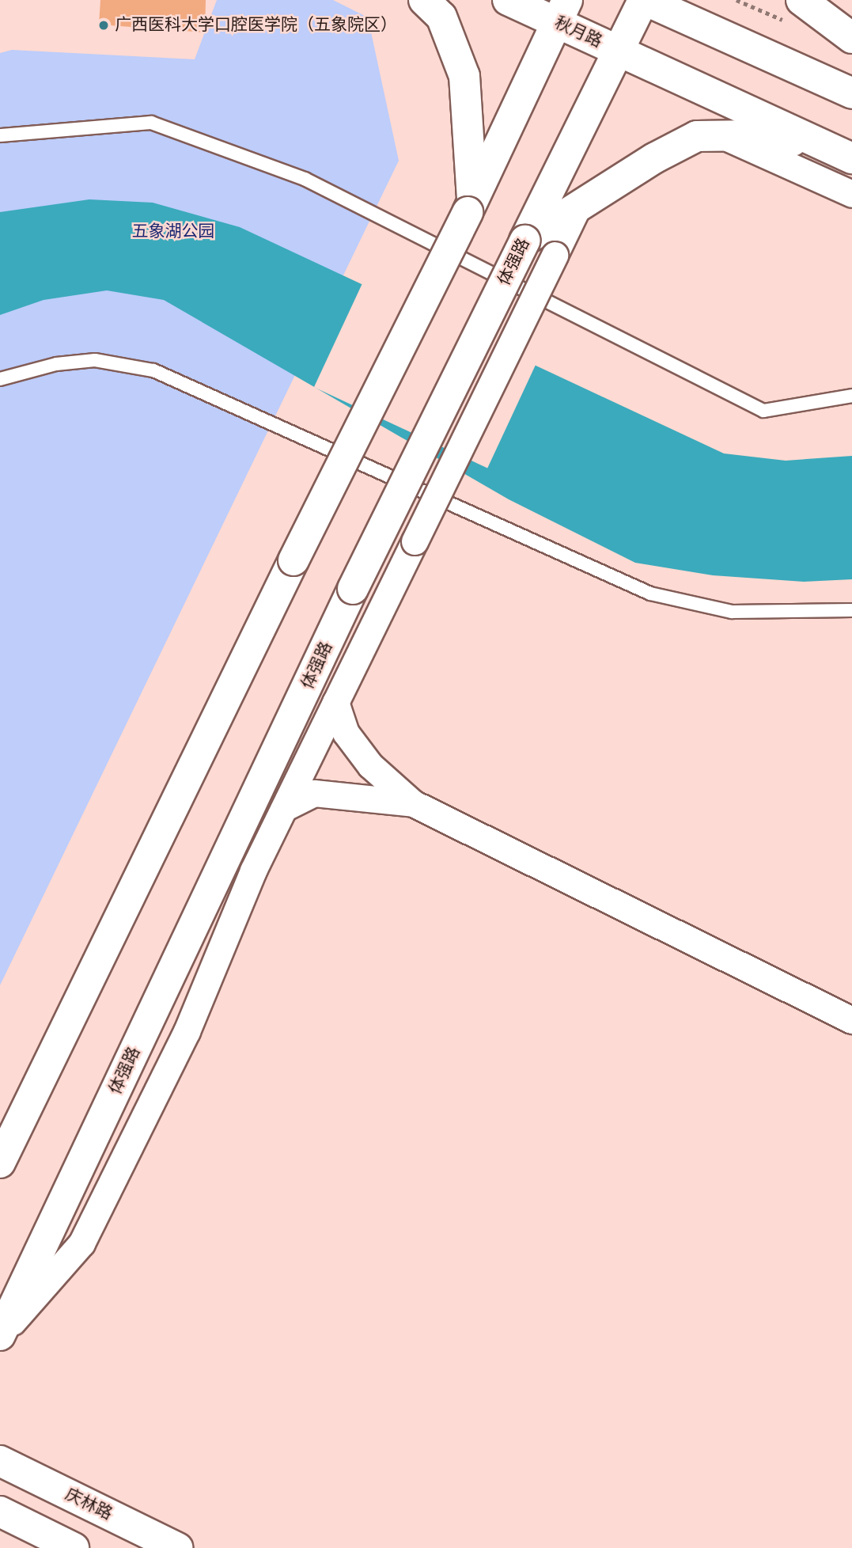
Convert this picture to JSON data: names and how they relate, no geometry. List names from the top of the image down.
{
  "streets": {
    "main road": ["秋月路", "体强路", "庆林路"]
  },
  "crossings": [
    ["秋月路", "体强路"]
  ],
  "parks": ["五象湖公园"],
  "places": ["广西医科大学口腔医学院（五象院区）"]
}
